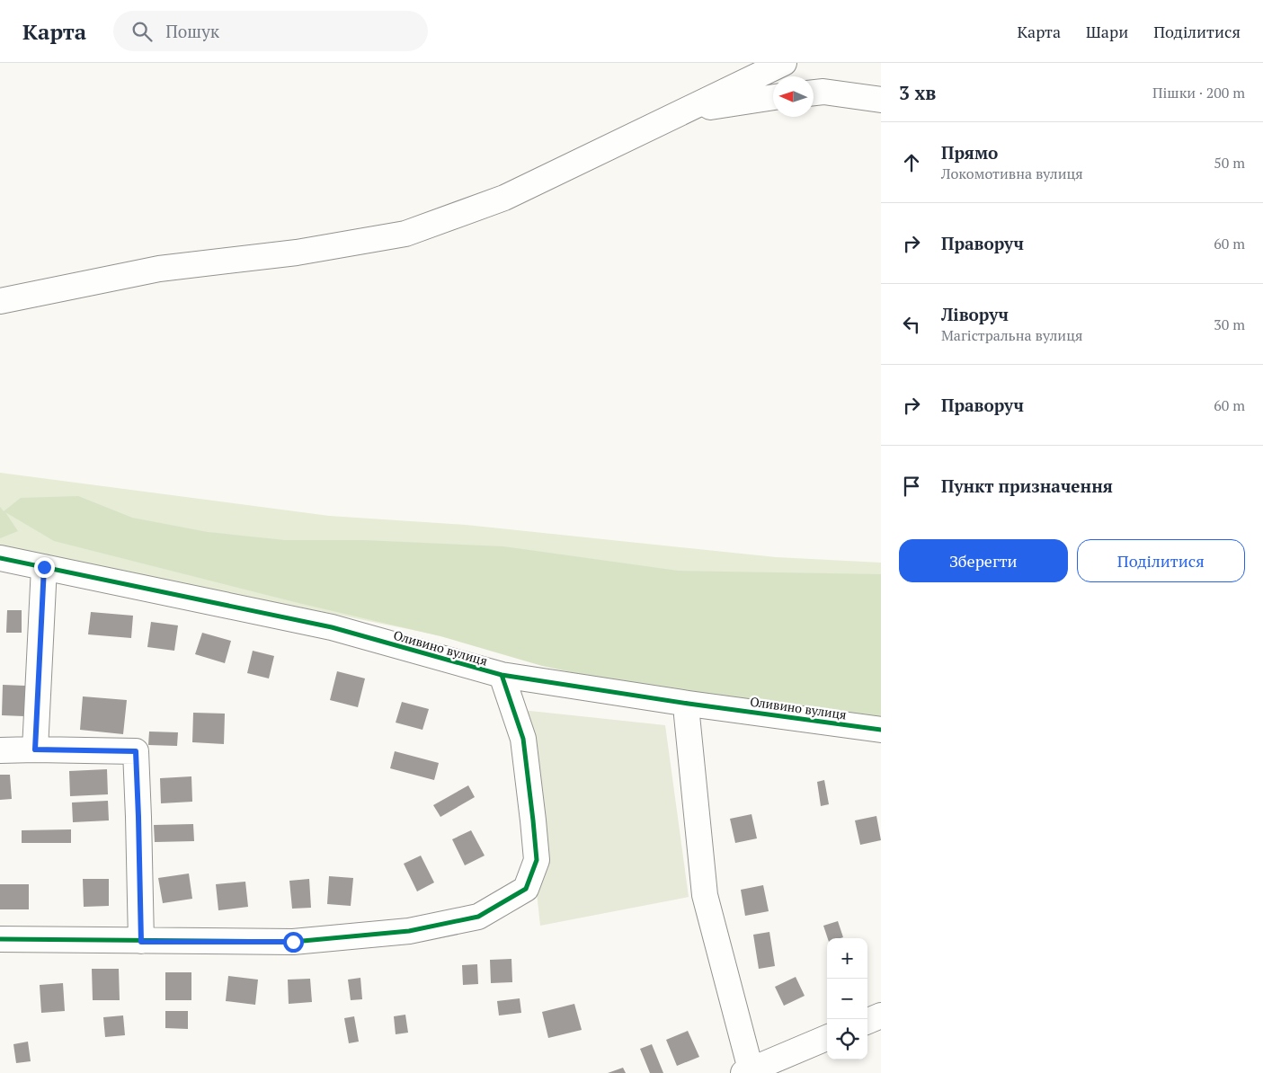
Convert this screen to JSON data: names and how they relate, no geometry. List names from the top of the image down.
{
  "streets": {
    "street": ["Оливино вулиця"]
  },
  "north": "left",
  "page": {
    "header": "Карта",
    "search": "Пошук",
    "nav": ["Карта", "Шари", "Поділитися"],
    "heading": ["3 хв", "Пішки · 200 m"],
    "list": [
      ["Прямо", "Локомотивна вулиця", "50 m"],
      ["Праворуч", "60 m"],
      ["Ліворуч", "Магістральна вулиця", "30 m"],
      ["Праворуч", "60 m"],
      "Пункт призначення"
    ],
    "buttons": ["Зберегти", "Поділитися"],
    "map_buttons": ["+", "−"]
  }
}
